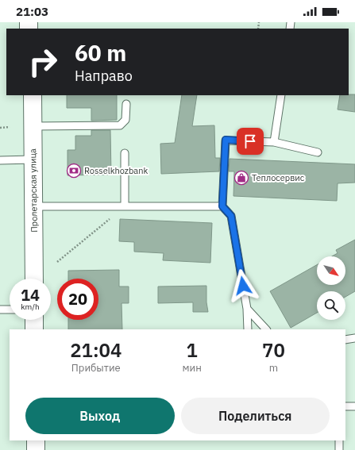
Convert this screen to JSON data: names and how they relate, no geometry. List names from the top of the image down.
{
  "streets": {
    "main road": ["Пролетарская улица"]
  },
  "places": {
    "bank": ["Rosselkhozbank"],
    "shop": ["Теплосервис"]
  },
  "north": "bottom right",
  "page": {
    "status": "21:03",
    "turn": ["60 m", "Направо"],
    "speed": "14 km/h",
    "limit": "20",
    "eta": [
      "21:04",
      "Прибытие",
      "1",
      "мин",
      "70",
      "m"
    ],
    "buttons": ["Выход", "Поделиться"]
  }
}
